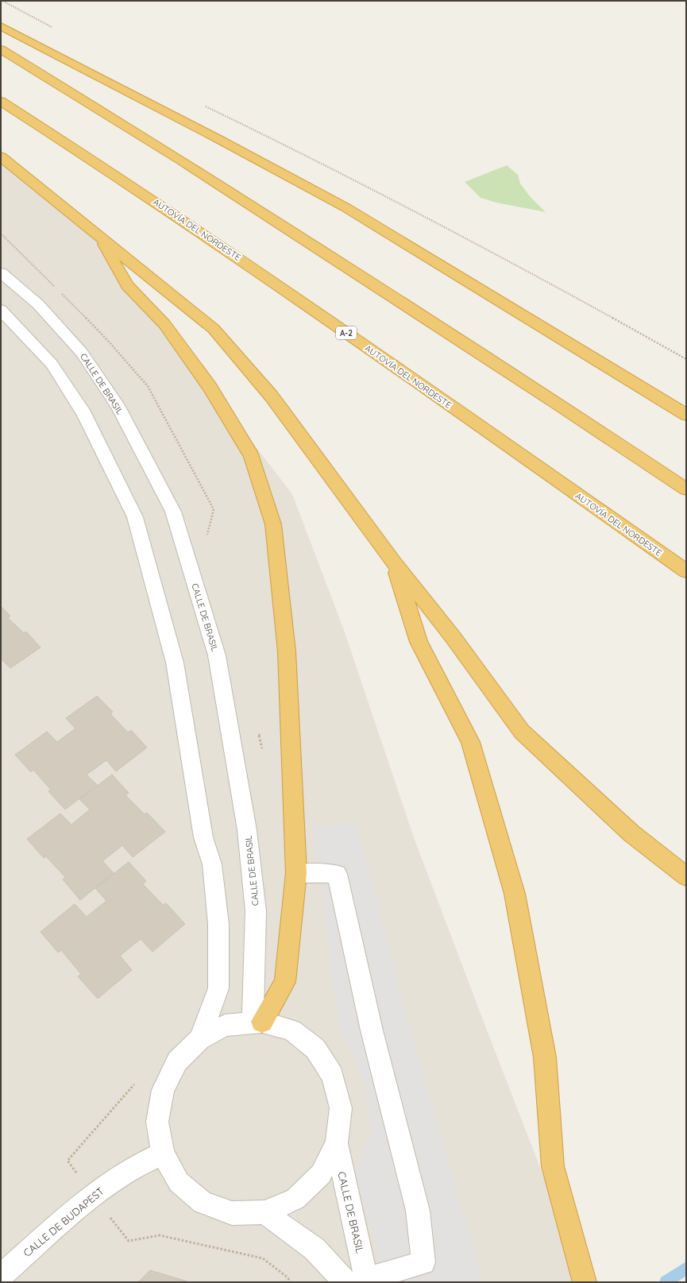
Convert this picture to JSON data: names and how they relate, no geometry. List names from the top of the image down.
{
  "streets": {
    "highway": ["AUTOVÍA DEL NORDESTE", "A-2"],
    "street": ["CALLE DE BRASIL", "CALLE DE BUDAPEST"]
  }
}
